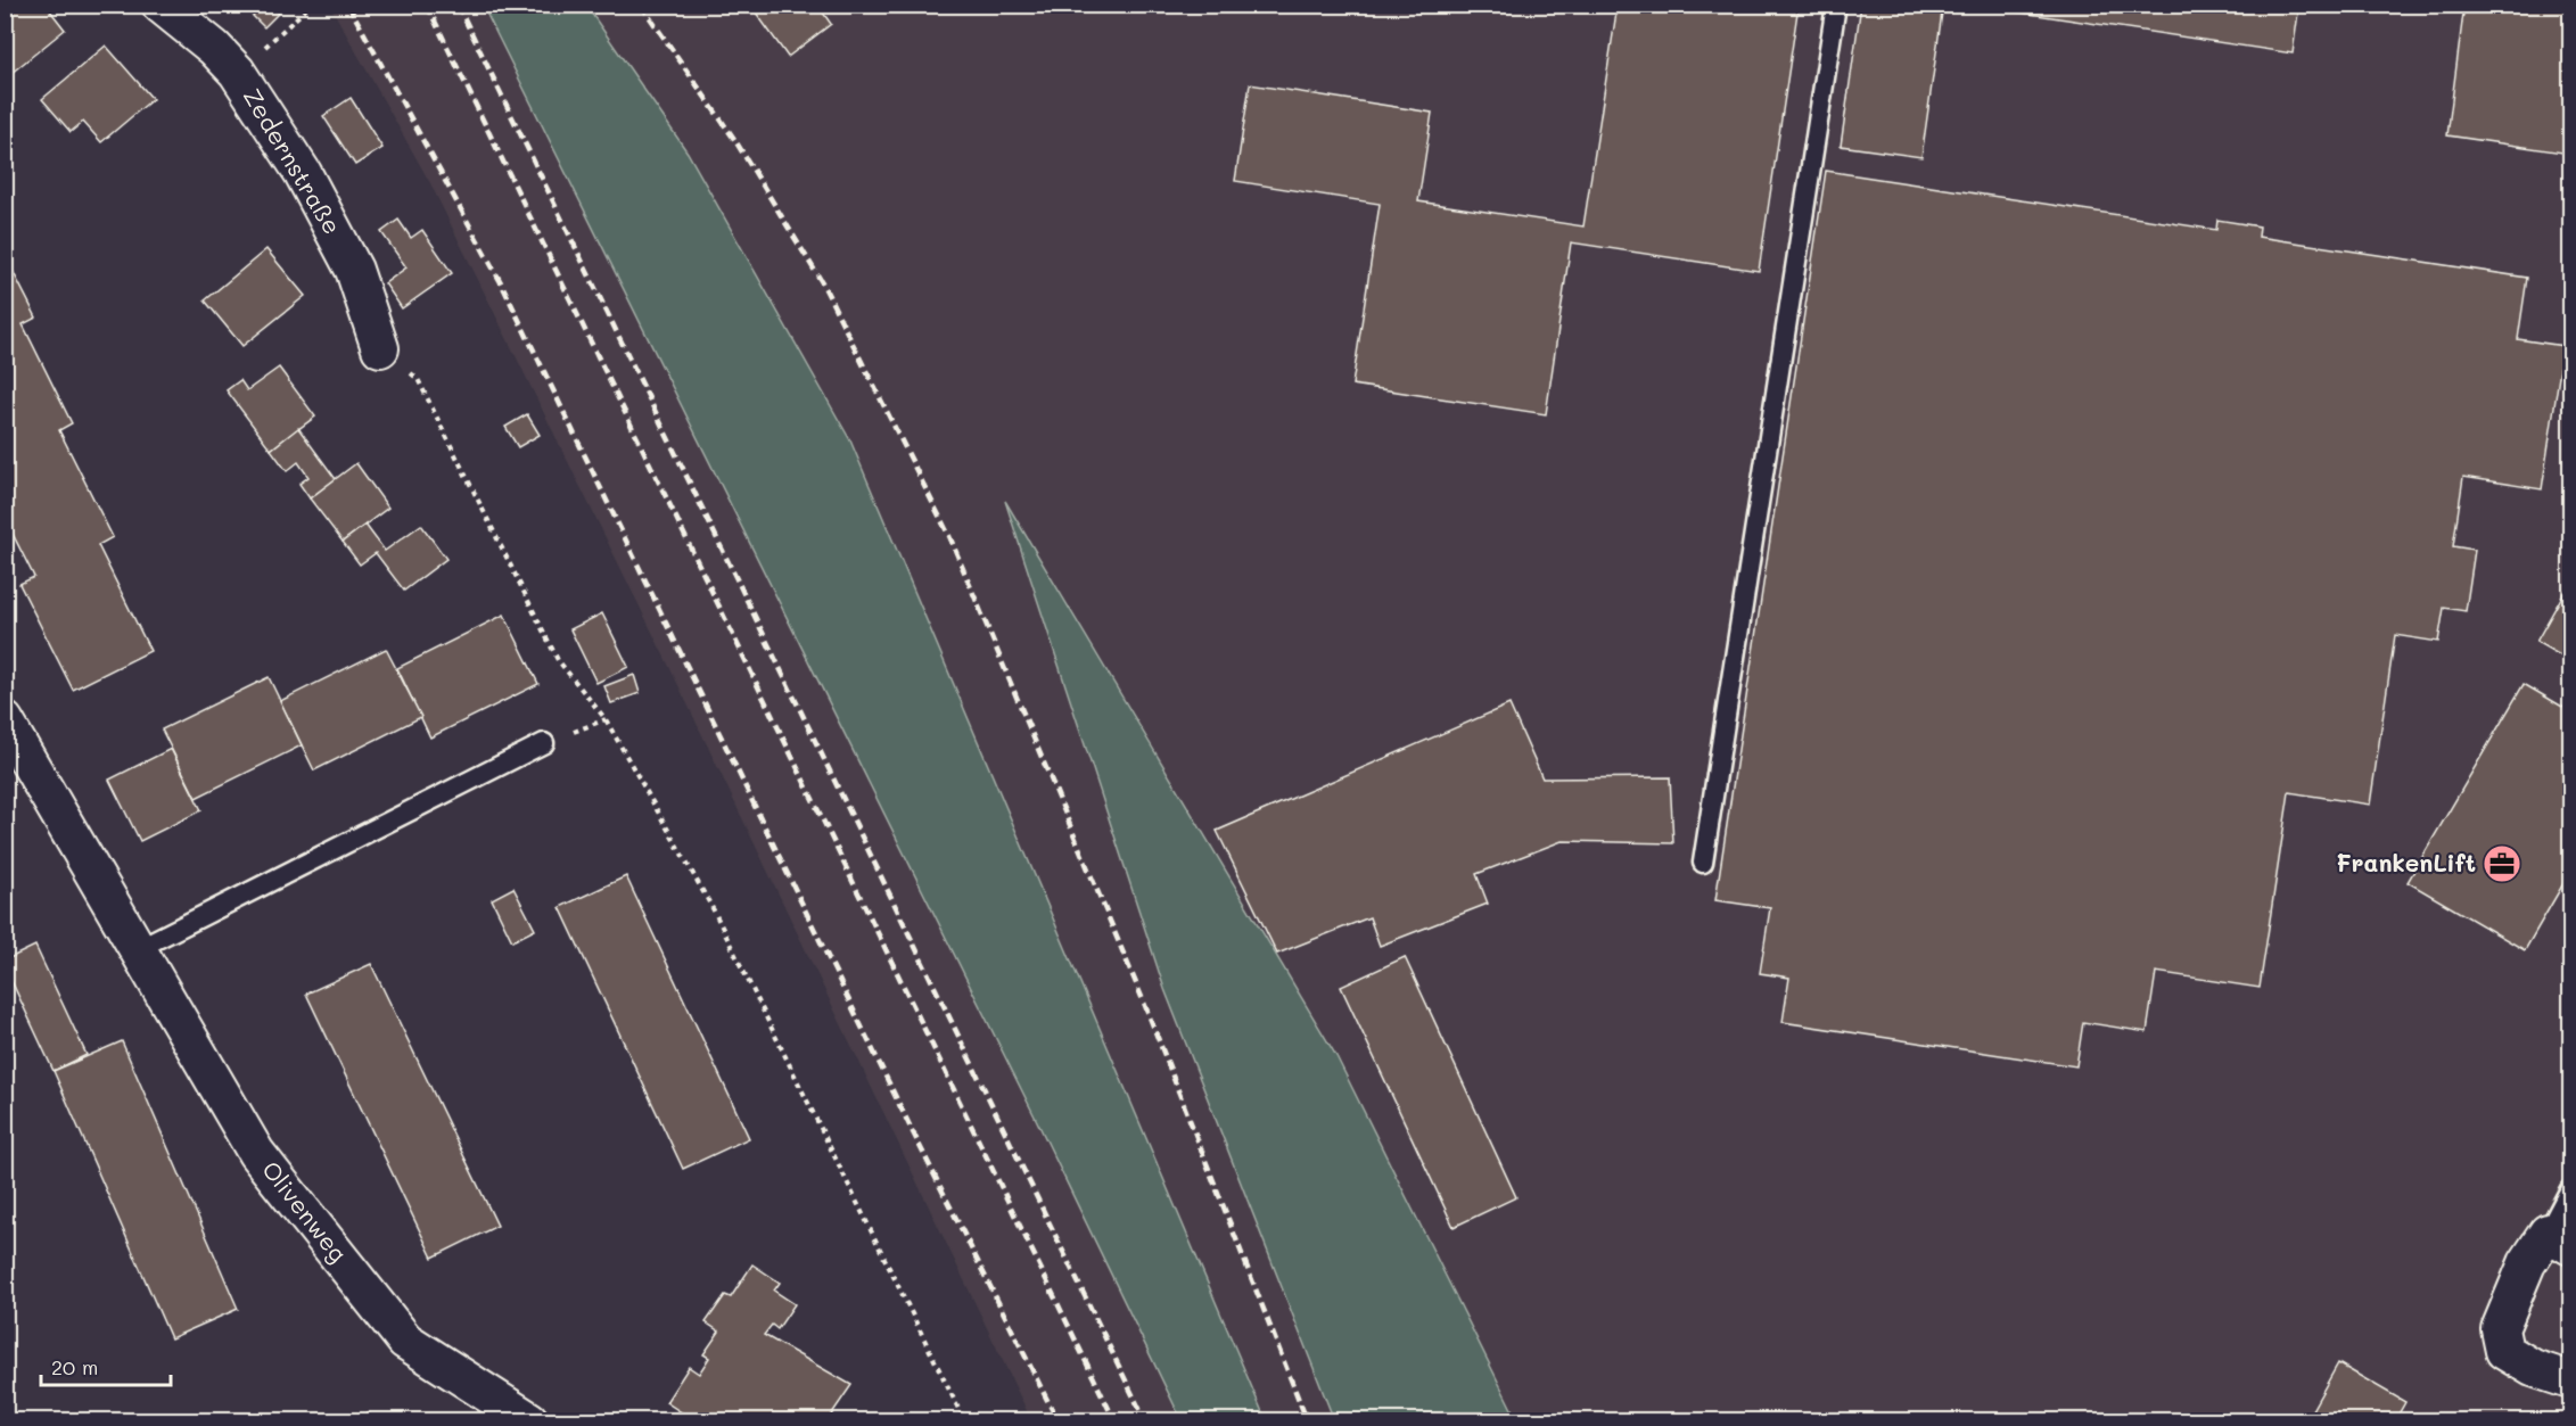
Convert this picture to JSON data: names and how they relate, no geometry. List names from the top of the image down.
{
  "streets": {
    "street": ["Zedernstraße", "Olivenweg"]
  },
  "places": {
    "office": ["FrankenLift"]
  },
  "scale_bar": "20 m"
}
